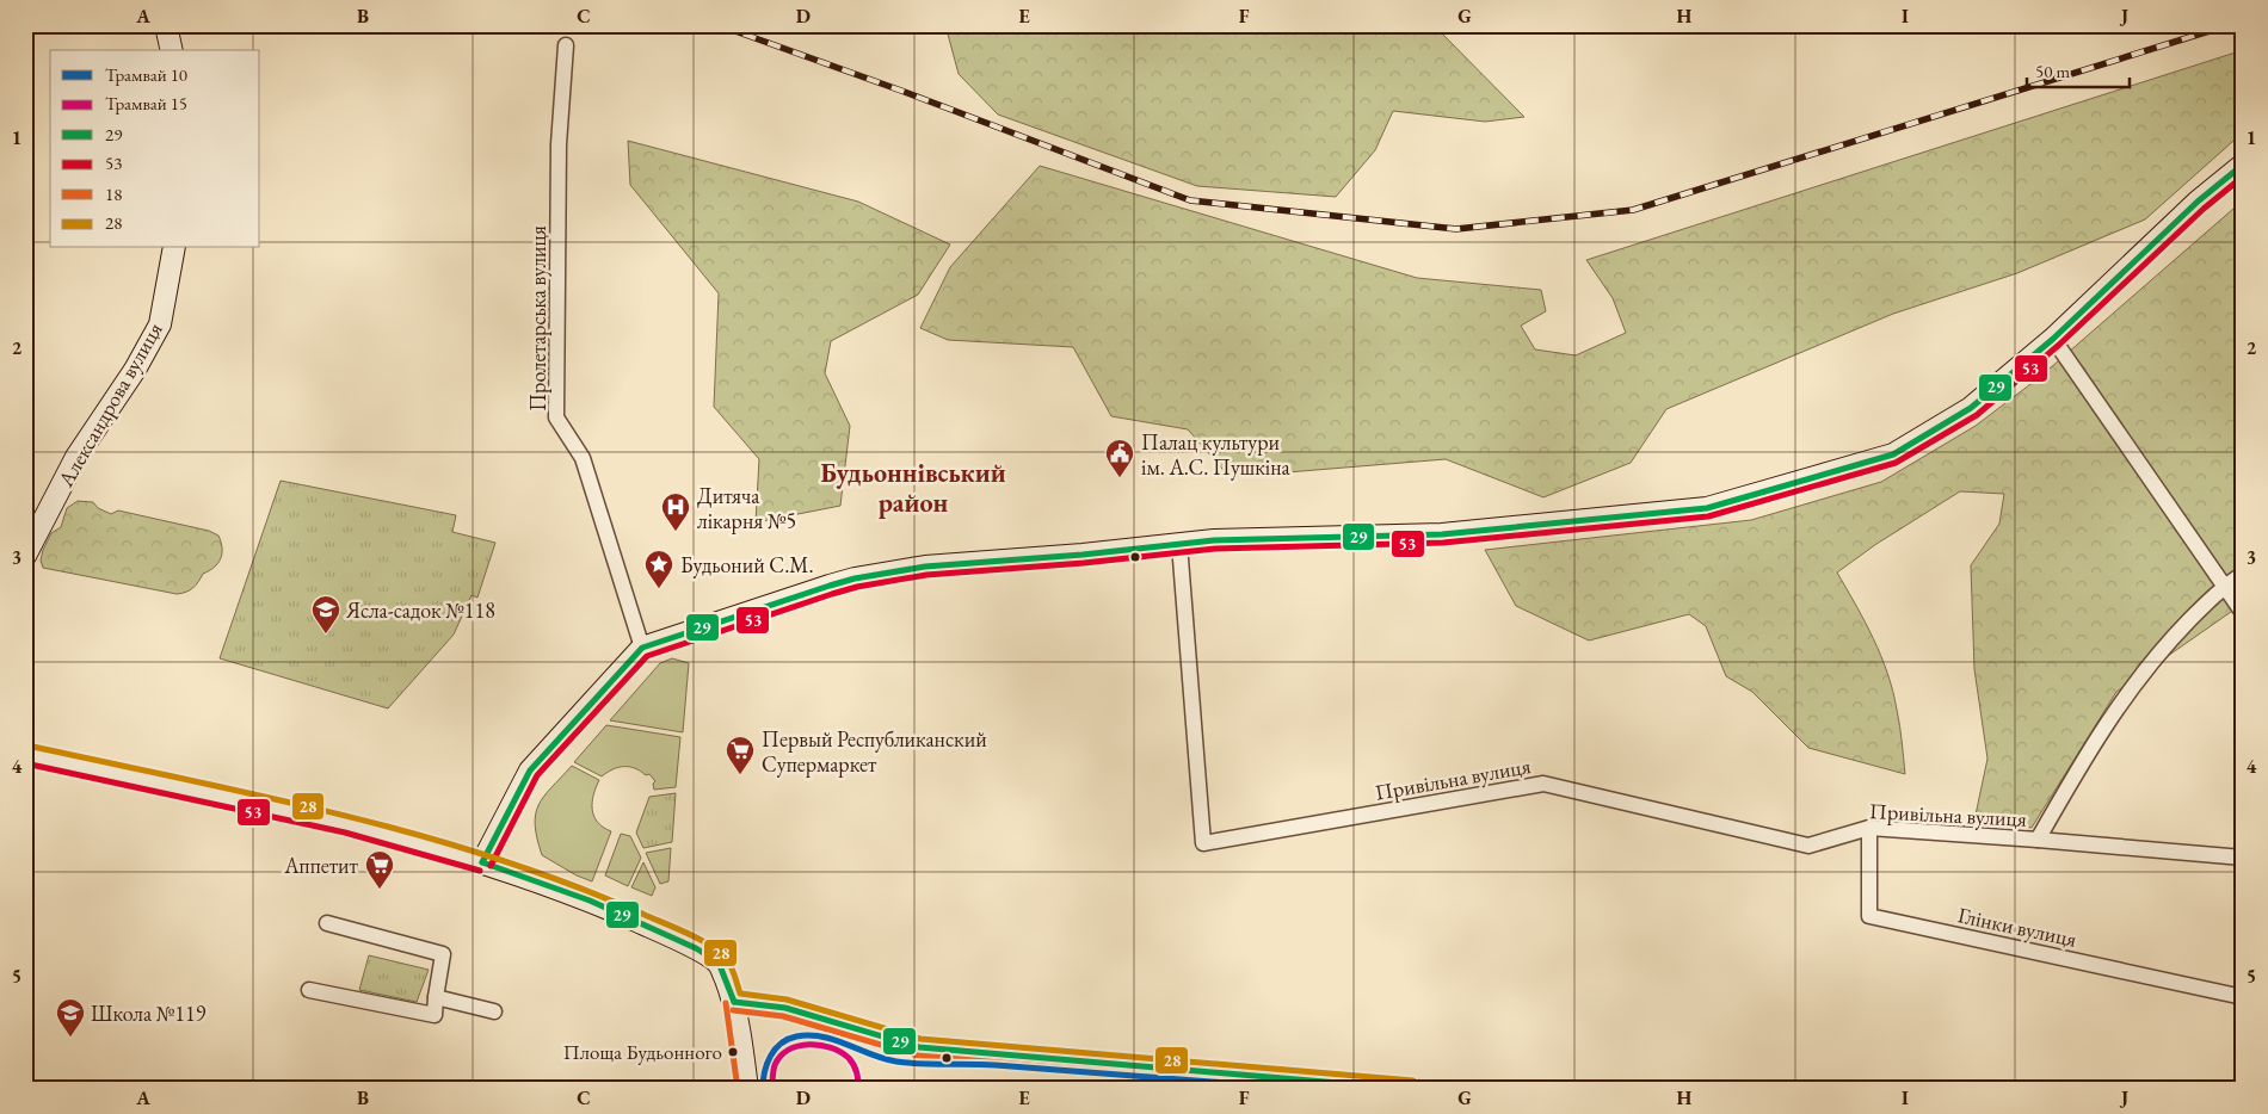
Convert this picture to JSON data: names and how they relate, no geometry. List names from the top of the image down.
{
  "streets": {
    "main road": ["Александрова вулиця"],
    "street": ["Пролетарська вулиця", "Привільна вулиця", "Глінки вулиця"]
  },
  "crossings": [
    ["Привільна вулиця", "Глінки вулиця"]
  ],
  "districts": ["Будьоннівський район"],
  "places": {
    "public building": ["Палац культури ім. А.С. Пушкіна"],
    "hospital": ["Дитяча лікарня №5"],
    "place": ["Будьоний С.М."],
    "school or university": ["Ясла-садок №118", "Школа №119"],
    "supermarket": ["Первый Республиканский Супермаркет", "Аппетит"],
    "other": ["Площа Будьонного"]
  },
  "lines": [
    "transit line 29",
    "transit line 53",
    "transit line 28",
    "transit line 18",
    "tram line 10",
    "tram line 15"
  ],
  "legend": [
    "Трамвай 10",
    "Трамвай 15",
    "29",
    "53",
    "18",
    "28"
  ],
  "scale_bar": "50 m",
  "grid": {
    "columns": [
      "A",
      "B",
      "C",
      "D",
      "E",
      "F",
      "G",
      "H",
      "I",
      "J"
    ],
    "rows": [
      "1",
      "2",
      "3",
      "4",
      "5"
    ]
  }
}
